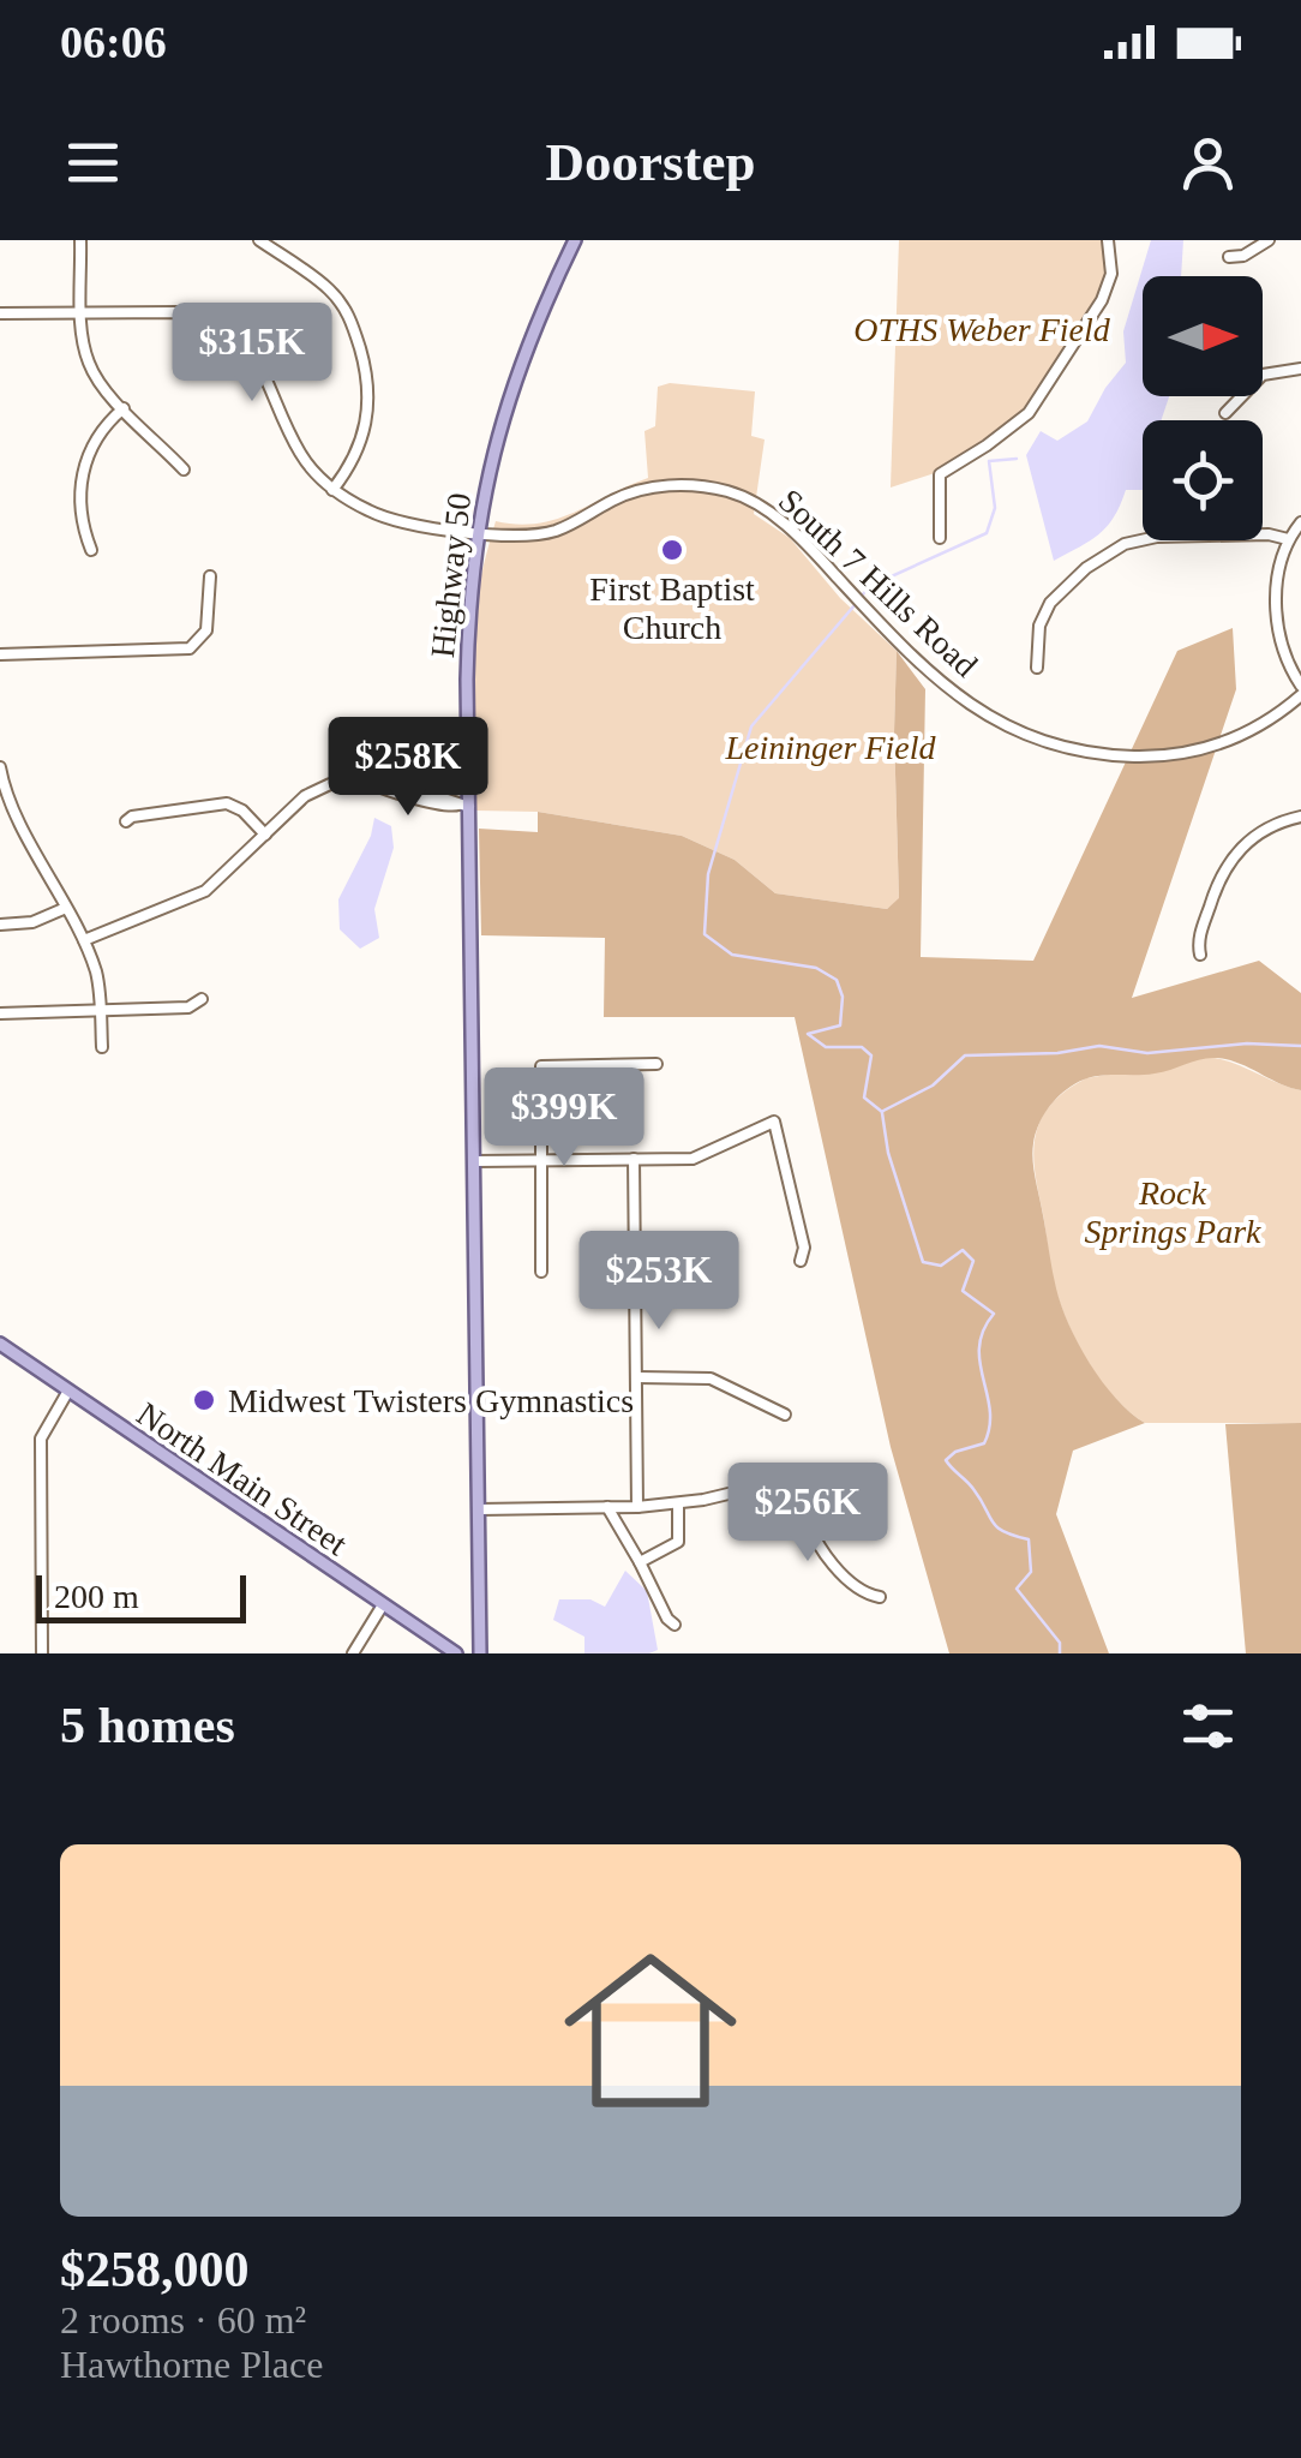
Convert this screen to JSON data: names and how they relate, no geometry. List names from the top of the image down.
{
  "streets": {
    "main road": ["Highway 50", "North Main Street"],
    "street": ["South 7 Hills Road"]
  },
  "crossings": [
    ["Highway 50", "South 7 Hills Road"]
  ],
  "parks": ["OTHS Weber Field", "Leininger Field", "Rock Springs Park"],
  "places": ["First Baptist Church", "Midwest Twisters Gymnastics"],
  "scale_bar": "200 m",
  "north": "right",
  "page": {
    "status": "06:06",
    "header": "Doorstep",
    "price": [
      "$315K",
      "$258K",
      "$399K",
      "$253K",
      "$256K"
    ],
    "scale": "200 m",
    "heading": "5 homes",
    "list": [
      {
        "name": "$258,000",
        "note": "2 rooms · 60 m² · Hawthorne Place"
      }
    ]
  }
}
